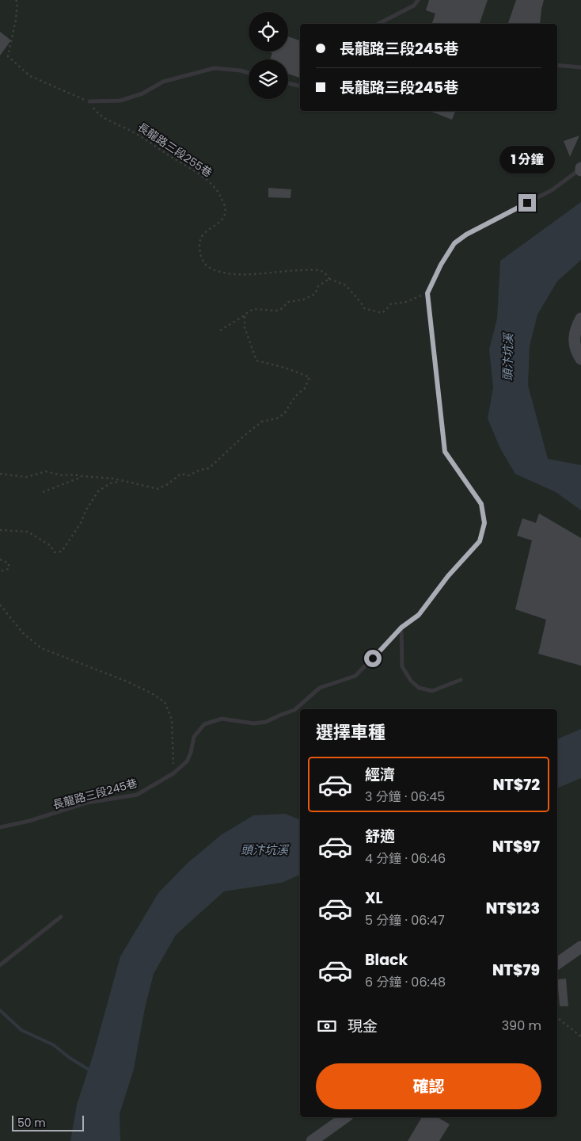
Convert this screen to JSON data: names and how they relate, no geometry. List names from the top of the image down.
{
  "streets": {
    "lane": ["長龍路三段245巷"],
    "path": ["長龍路三段255巷"]
  },
  "water": ["頭汴坑溪"],
  "scale_bar": "50 m",
  "page": {
    "banner": ["長龍路三段245巷", "長龍路三段245巷"],
    "bubble": "1 分鐘",
    "heading": "選擇車種",
    "list": [
      {
        "name": "經濟",
        "note": "3 分鐘 · 06:45",
        "value": "NT$72"
      },
      {
        "name": "舒適",
        "note": "4 分鐘 · 06:46",
        "value": "NT$97"
      },
      {
        "name": "XL",
        "note": "5 分鐘 · 06:47",
        "value": "NT$123"
      },
      {
        "name": "Black",
        "note": "6 分鐘 · 06:48",
        "value": "NT$79"
      }
    ],
    "pay": ["現金", "390 m"],
    "buttons": "確認",
    "scale": "50 m"
  }
}
